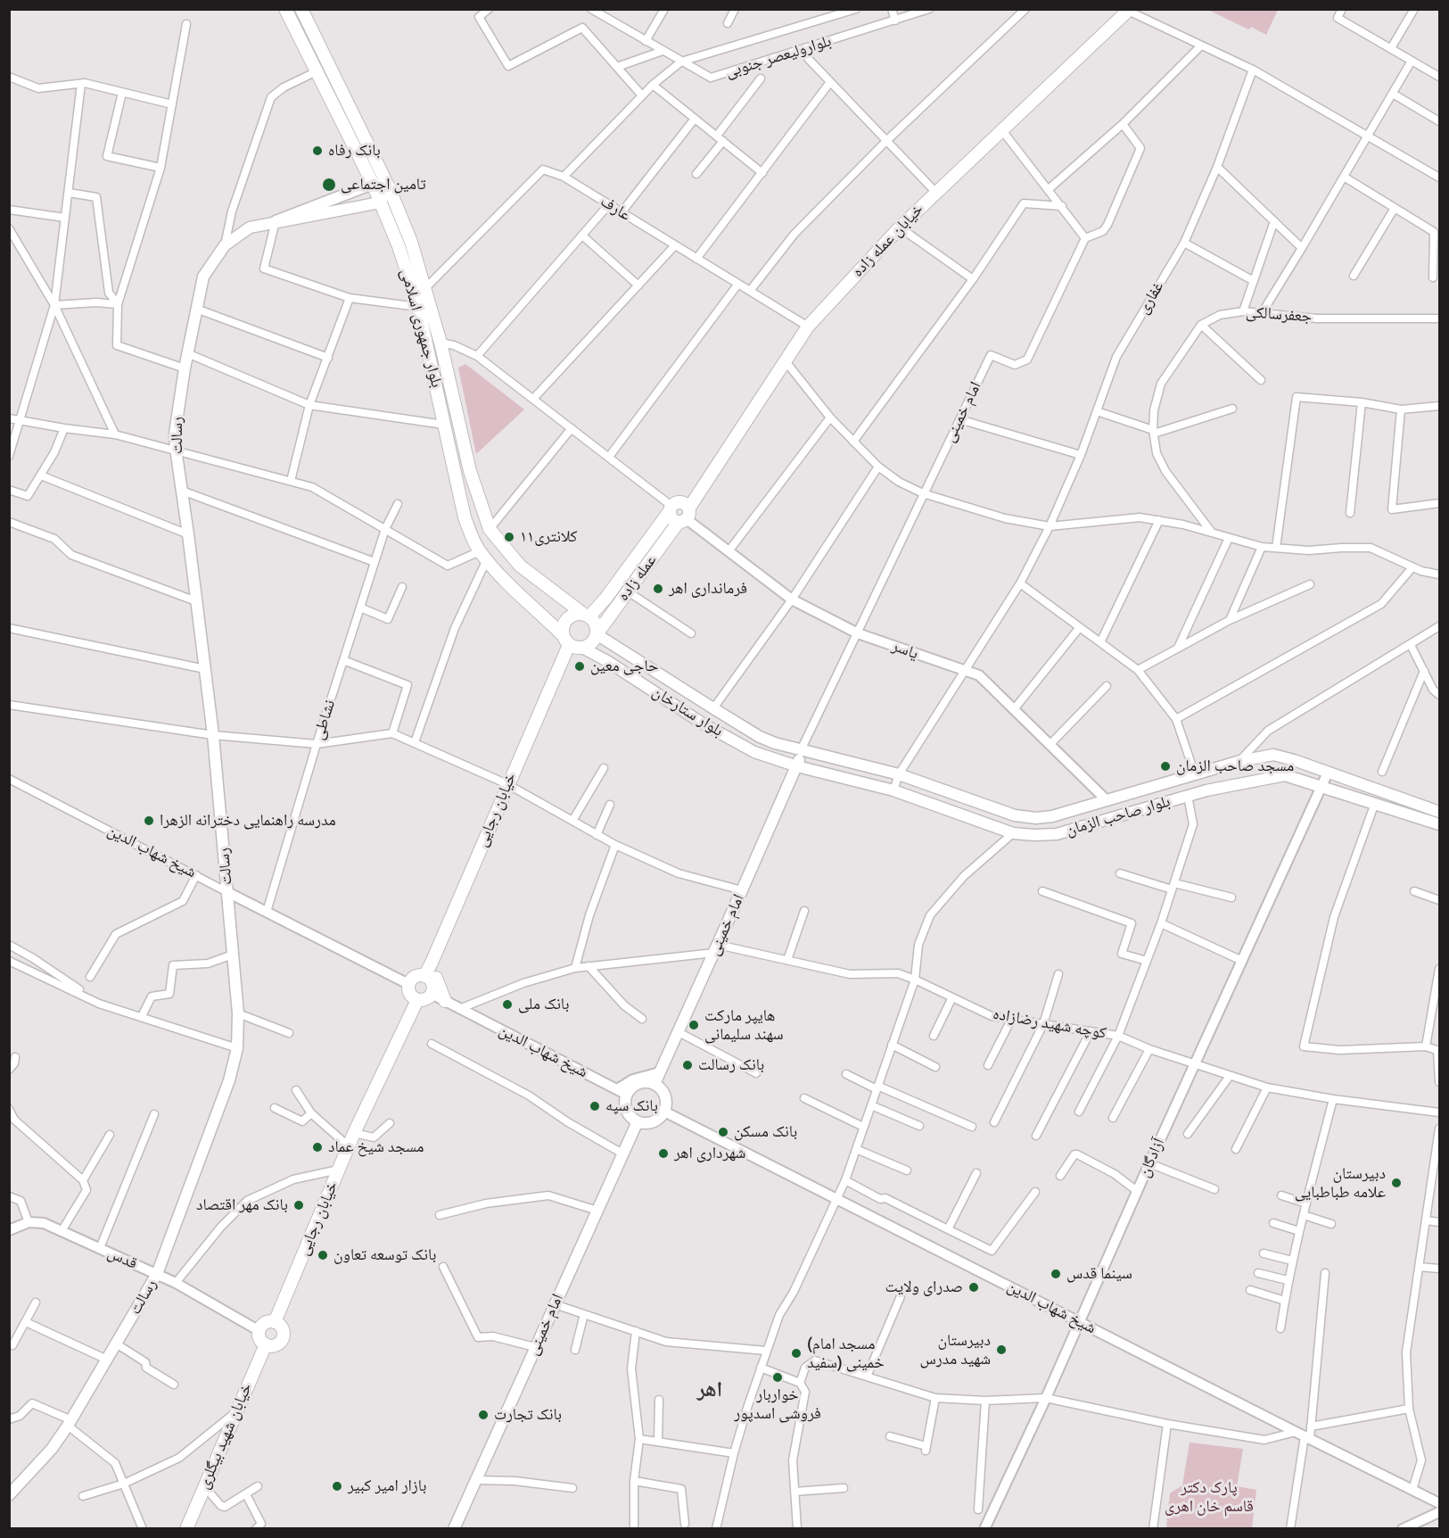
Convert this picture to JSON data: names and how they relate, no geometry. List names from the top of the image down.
{
  "streets": {
    "main road": [
      "خیابان عمله زاده",
      "بلوار جمهوری اسلامی",
      "امام خمینی",
      "رسالت",
      "عمله زاده",
      "بلوار ستارخان",
      "خیابان رجایی",
      "بلوار صاحب الزمان",
      "خیابان شهید بیگلری"
    ],
    "street": [
      "بلوارولیعصر جنوبی",
      "عارف",
      "غفاری",
      "جعفرسالکی",
      "یاسر",
      "نشاطی",
      "شیخ شهاب الدین",
      "کوچه شهید رضازاده",
      "آزادگان",
      "قدس"
    ]
  },
  "crossings": [
    ["عارف", "خیابان عمله زاده"],
    ["خیابان عمله زاده", "عمله زاده"],
    ["خیابان عمله زاده", "یاسر"],
    ["غفاری", "یاسر"],
    ["غفاری", "بلوار صاحب الزمان"],
    ["بلوار جمهوری اسلامی", "رسالت"],
    ["بلوار جمهوری اسلامی", "عمله زاده"],
    ["بلوار جمهوری اسلامی", "بلوار ستارخان"],
    ["بلوار جمهوری اسلامی", "خیابان رجایی"],
    ["امام خمینی", "یاسر"],
    ["امام خمینی", "بلوار ستارخان"],
    ["امام خمینی", "بلوار صاحب الزمان"],
    ["امام خمینی", "شیخ شهاب الدین"],
    ["امام خمینی", "کوچه شهید رضازاده"],
    ["رسالت", "شیخ شهاب الدین"],
    ["رسالت", "قدس"],
    ["عمله زاده", "یاسر"],
    ["عمله زاده", "بلوار ستارخان"],
    ["عمله زاده", "خیابان رجایی"],
    ["یاسر", "بلوار صاحب الزمان"],
    ["بلوار ستارخان", "خیابان رجایی"],
    ["بلوار ستارخان", "بلوار صاحب الزمان"],
    ["نشاطی", "شیخ شهاب الدین"],
    ["خیابان رجایی", "شیخ شهاب الدین"],
    ["خیابان رجایی", "قدس"],
    ["خیابان رجایی", "خیابان شهید بیگلری"],
    ["بلوار صاحب الزمان", "آزادگان"],
    ["شیخ شهاب الدین", "کوچه شهید رضازاده"],
    ["شیخ شهاب الدین", "آزادگان"],
    ["کوچه شهید رضازاده", "آزادگان"],
    ["قدس", "خیابان شهید بیگلری"]
  ],
  "districts": ["اهر"],
  "parks": ["پارک دکتر قاسم خان اهری"],
  "places": [
    "بانک رفاه",
    "تامین اجتماعی",
    "کلانتری۱۱",
    "فرمانداری اهر",
    "حاجی معین",
    "مسجد صاحب الزمان",
    "مدرسه راهنمایی دخترانه الزهرا",
    "بانک ملی",
    "هایپر مارکت سهند سلیمانی",
    "بانک رسالت",
    "بانک سپه",
    "بانک مسکن",
    "مسجد شیخ عماد",
    "شهرداری اهر",
    "دبیرستان علامه طباطبایی",
    "بانک مهر اقتصاد",
    "بانک توسعه تعاون",
    "سینما قدس",
    "صدرای ولایت",
    "دبیرستان شهید مدرس",
    "(مسجد امام خمینی (سفید",
    "خواربار فروشی اسدپور",
    "بانک تجارت",
    "بازار امیر کبیر"
  ]
}
